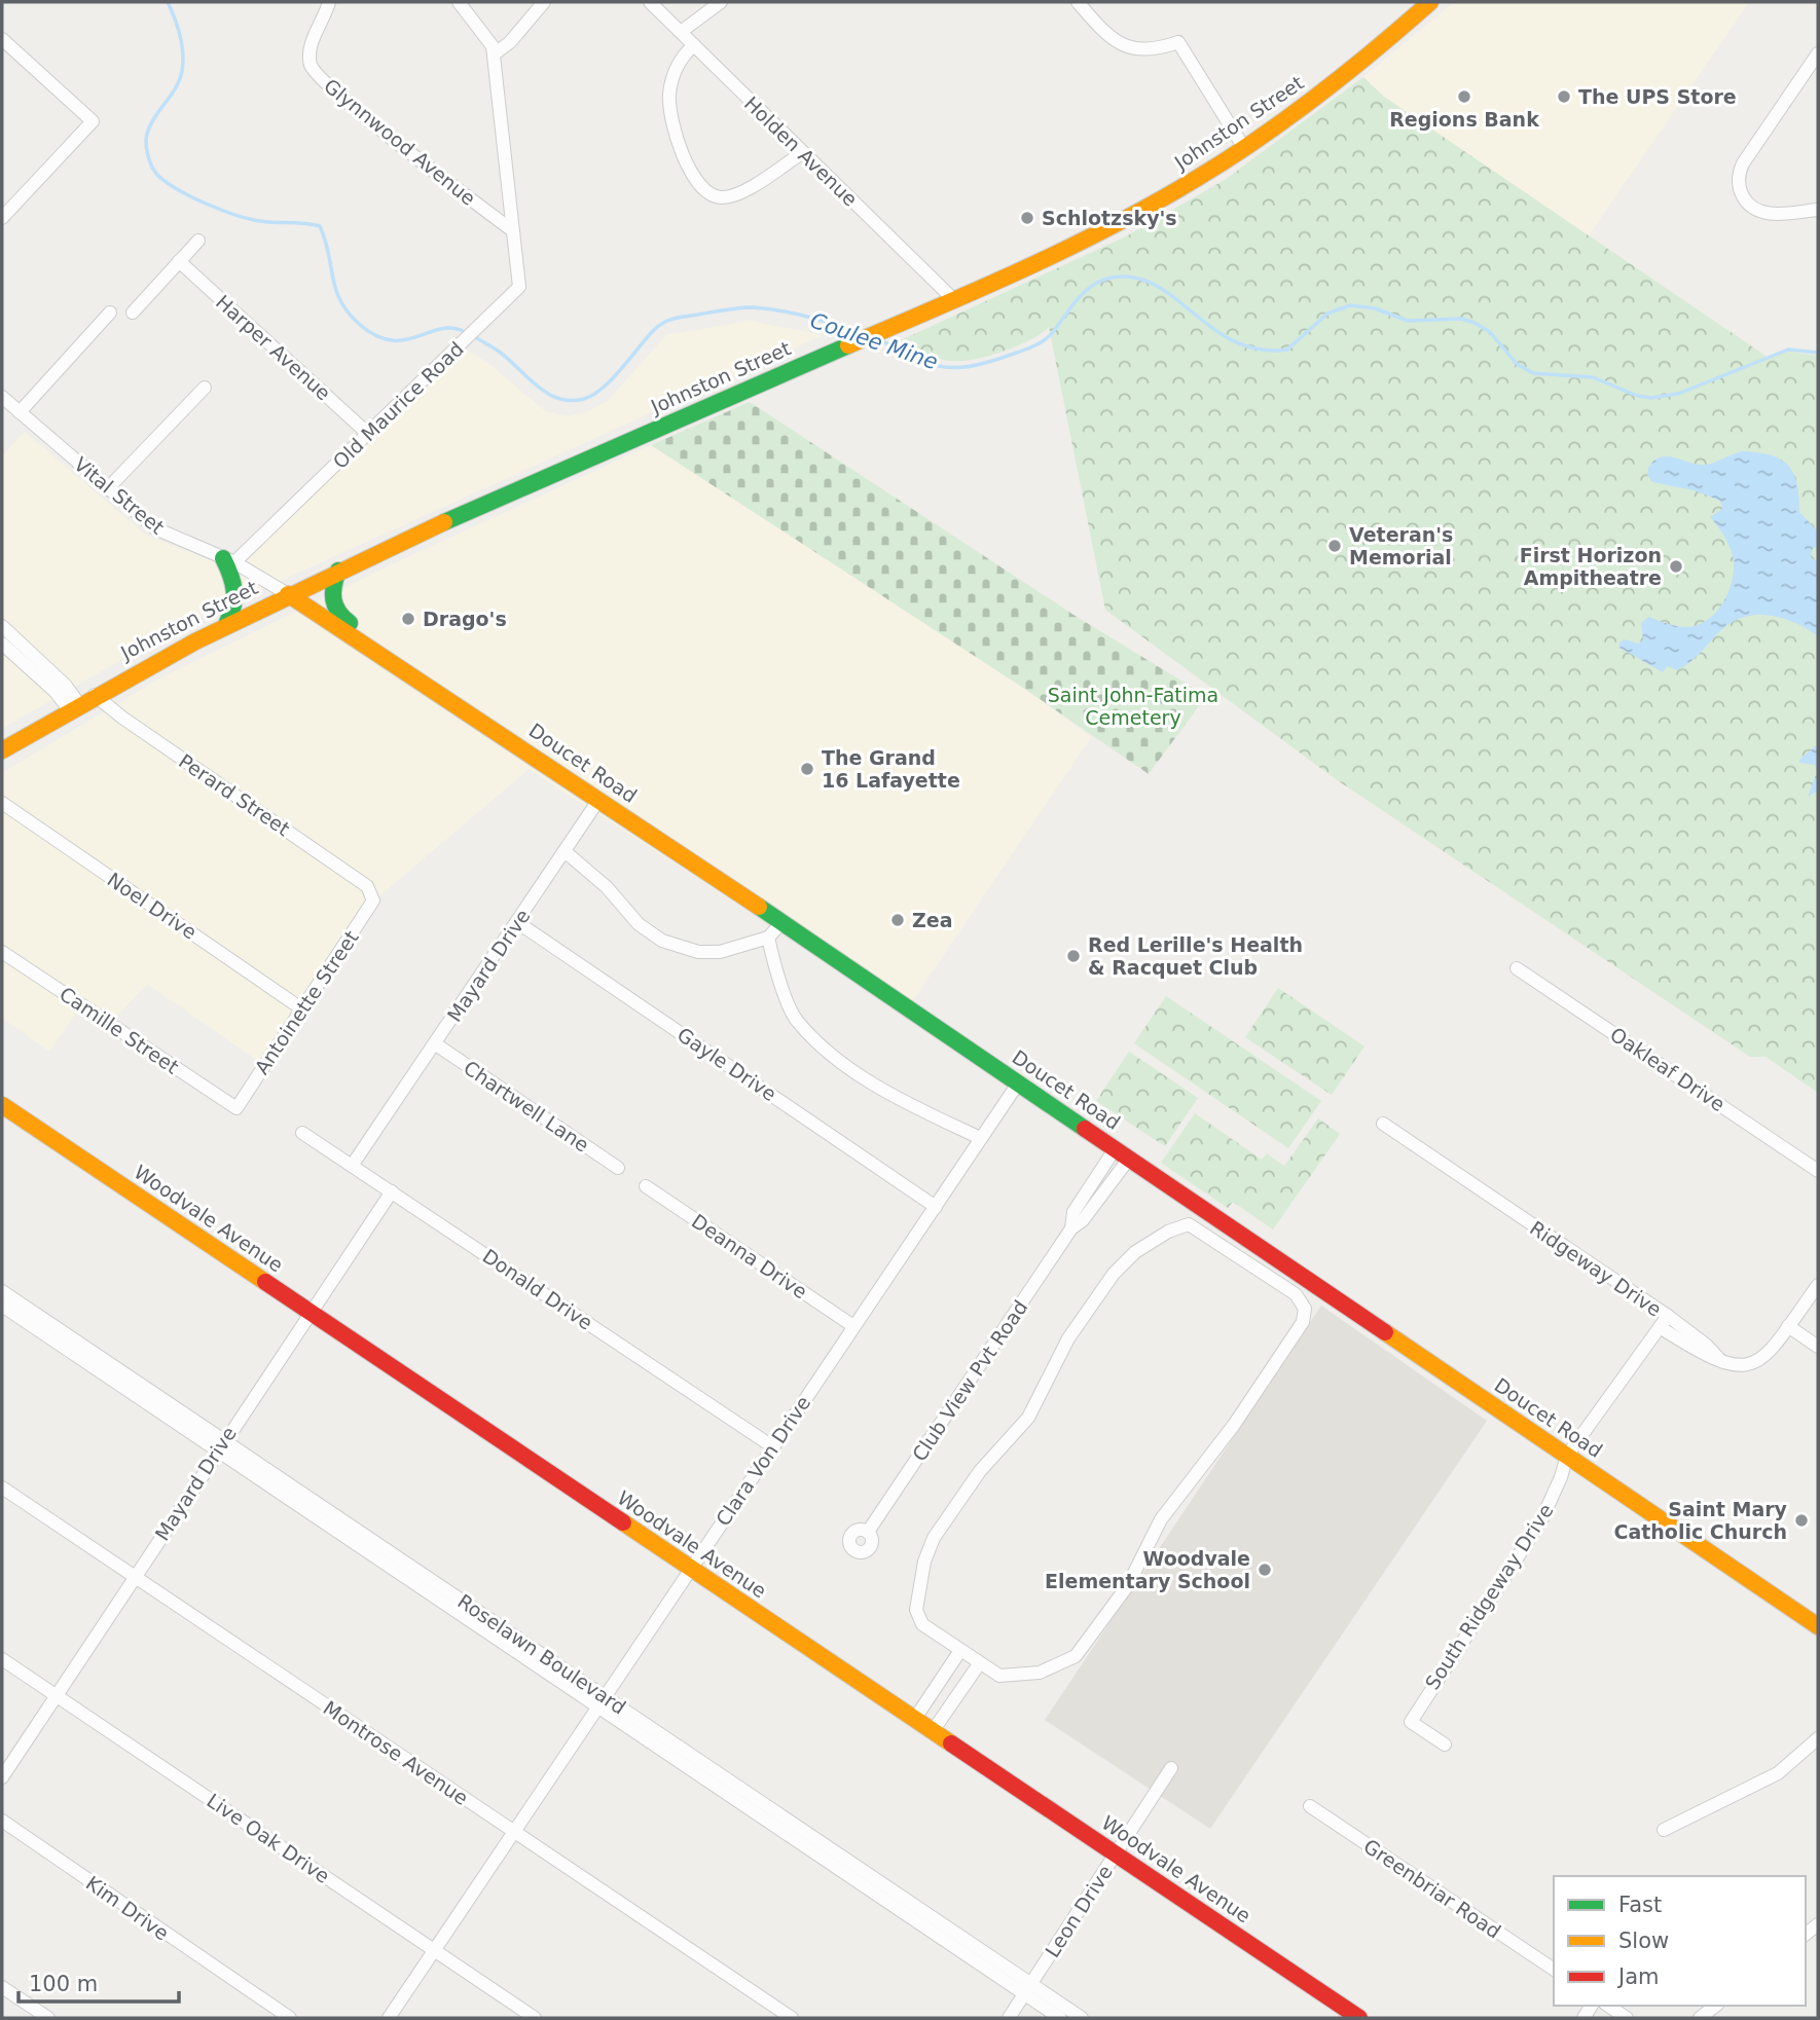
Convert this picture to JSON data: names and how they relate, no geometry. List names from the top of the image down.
{
  "streets": {
    "street": [
      "Johnston Street",
      "Glynnwood Avenue",
      "Holden Avenue",
      "Harper Avenue",
      "Old Maurice Road",
      "Vital Street",
      "Doucet Road",
      "Perard Street",
      "Noel Drive",
      "Mayard Drive",
      "Antoinette Street",
      "Camille Street",
      "Gayle Drive",
      "Oakleaf Drive",
      "Chartwell Lane",
      "Woodvale Avenue",
      "Deanna Drive",
      "Ridgeway Drive",
      "Donald Drive",
      "Club View Pvt Road",
      "Clara Von Drive",
      "South Ridgeway Drive",
      "Roselawn Boulevard",
      "Montrose Avenue",
      "Live Oak Drive",
      "Greenbriar Road",
      "Kim Drive",
      "Leon Drive"
    ]
  },
  "crossings": [
    ["Johnston Street", "Holden Avenue"],
    ["Johnston Street", "Vital Street"],
    ["Johnston Street", "Doucet Road"],
    ["Johnston Street", "Perard Street"],
    ["Glynnwood Avenue", "Old Maurice Road"],
    ["Harper Avenue", "Old Maurice Road"],
    ["Old Maurice Road", "Vital Street"],
    ["Vital Street", "Doucet Road"],
    ["Doucet Road", "Mayard Drive"],
    ["Doucet Road", "Ridgeway Drive"],
    ["Doucet Road", "Club View Pvt Road"],
    ["Doucet Road", "Clara Von Drive"],
    ["Doucet Road", "South Ridgeway Drive"],
    ["Perard Street", "Antoinette Street"],
    ["Noel Drive", "Antoinette Street"],
    ["Mayard Drive", "Gayle Drive"],
    ["Mayard Drive", "Chartwell Lane"],
    ["Mayard Drive", "Woodvale Avenue"],
    ["Mayard Drive", "Donald Drive"],
    ["Mayard Drive", "Roselawn Boulevard"],
    ["Mayard Drive", "Montrose Avenue"],
    ["Mayard Drive", "Live Oak Drive"],
    ["Antoinette Street", "Camille Street"],
    ["Gayle Drive", "Clara Von Drive"],
    ["Woodvale Avenue", "Clara Von Drive"],
    ["Woodvale Avenue", "Leon Drive"],
    ["Deanna Drive", "Clara Von Drive"],
    ["Ridgeway Drive", "South Ridgeway Drive"],
    ["Donald Drive", "Clara Von Drive"],
    ["Clara Von Drive", "Roselawn Boulevard"],
    ["Clara Von Drive", "Montrose Avenue"],
    ["Clara Von Drive", "Live Oak Drive"],
    ["Roselawn Boulevard", "Leon Drive"]
  ],
  "water": ["Coulee Mine"],
  "parks": ["Saint John-Fatima Cemetery"],
  "places": [
    "Regions Bank",
    "The UPS Store",
    "Schlotzsky's",
    "Veteran's Memorial",
    "First Horizon Ampitheatre",
    "Drago's",
    "The Grand 16 Lafayette",
    "Zea",
    "Red Lerille's Health & Racquet Club",
    "Saint Mary Catholic Church",
    "Woodvale Elementary School"
  ],
  "legend": ["Fast", "Slow", "Jam"],
  "scale_bar": "100 m"
}
